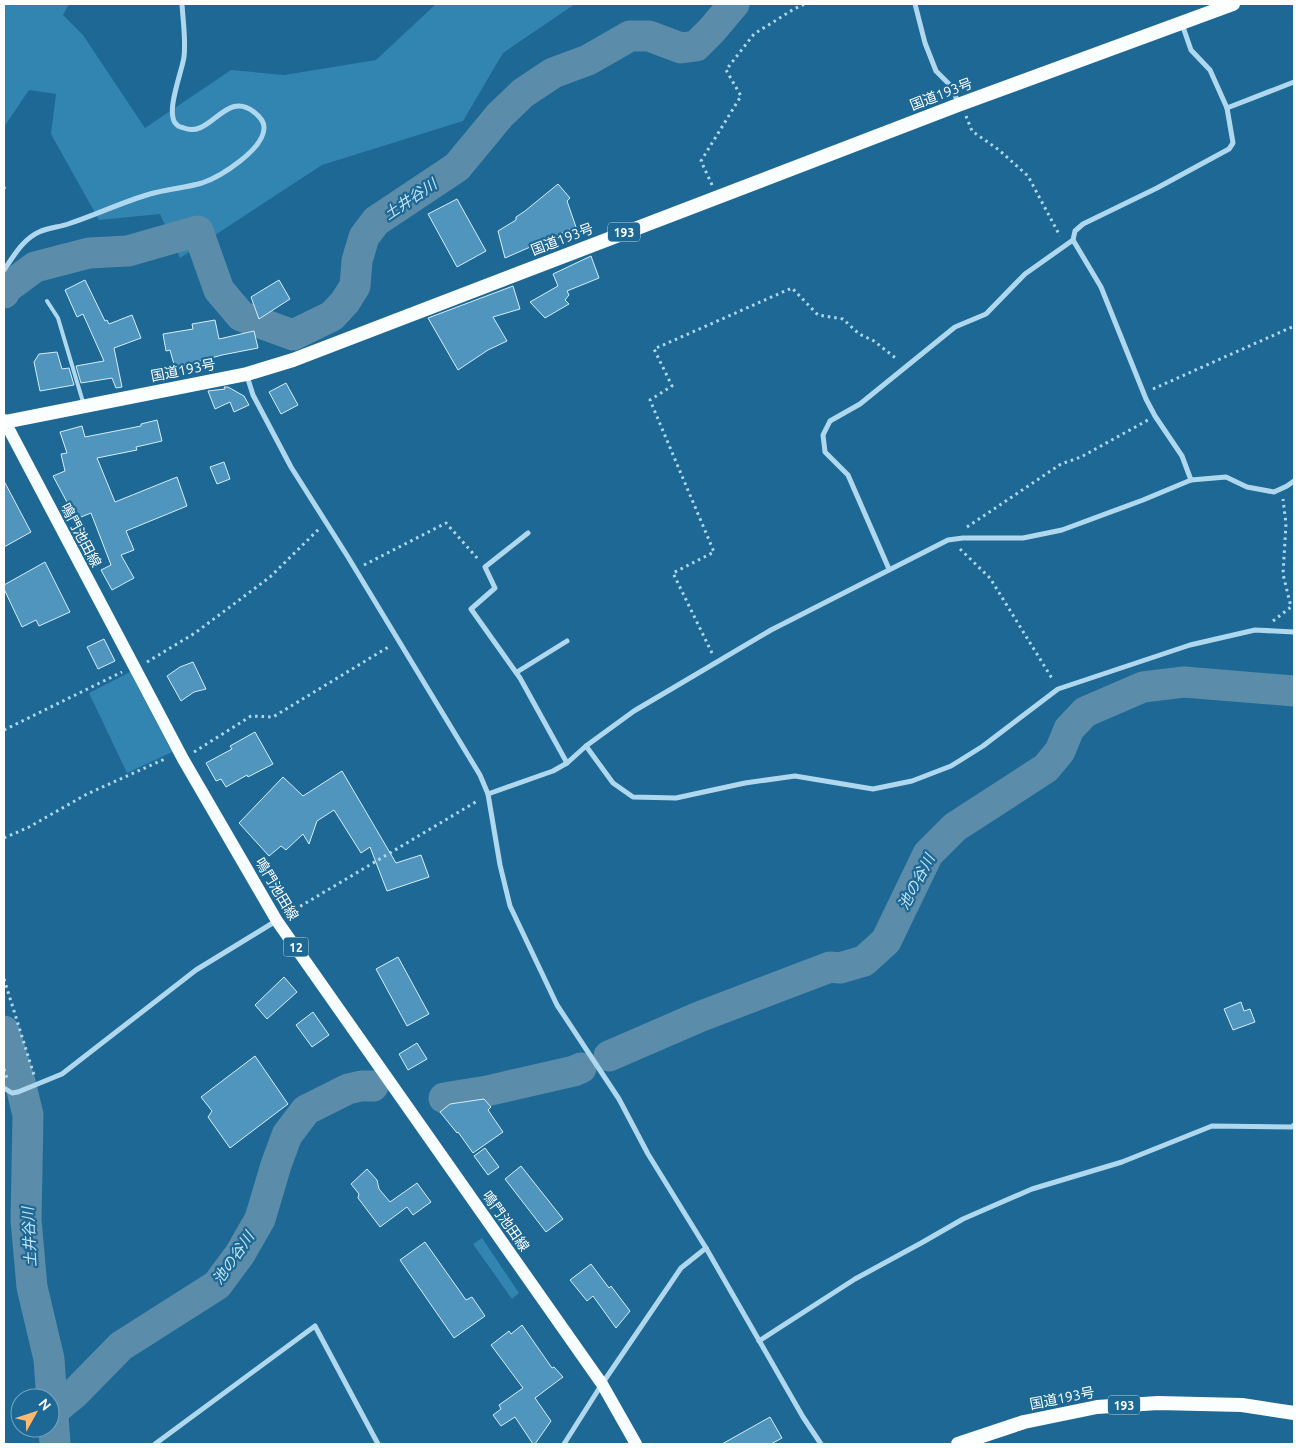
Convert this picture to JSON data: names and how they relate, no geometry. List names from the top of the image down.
{
  "streets": {
    "highway": ["国道193号", "193"],
    "main road": ["鳴門池田線", "12"]
  },
  "crossings": [
    ["国道193号", "鳴門池田線"]
  ],
  "water": ["土井谷川", "池の谷川"],
  "north": "top right"
}
